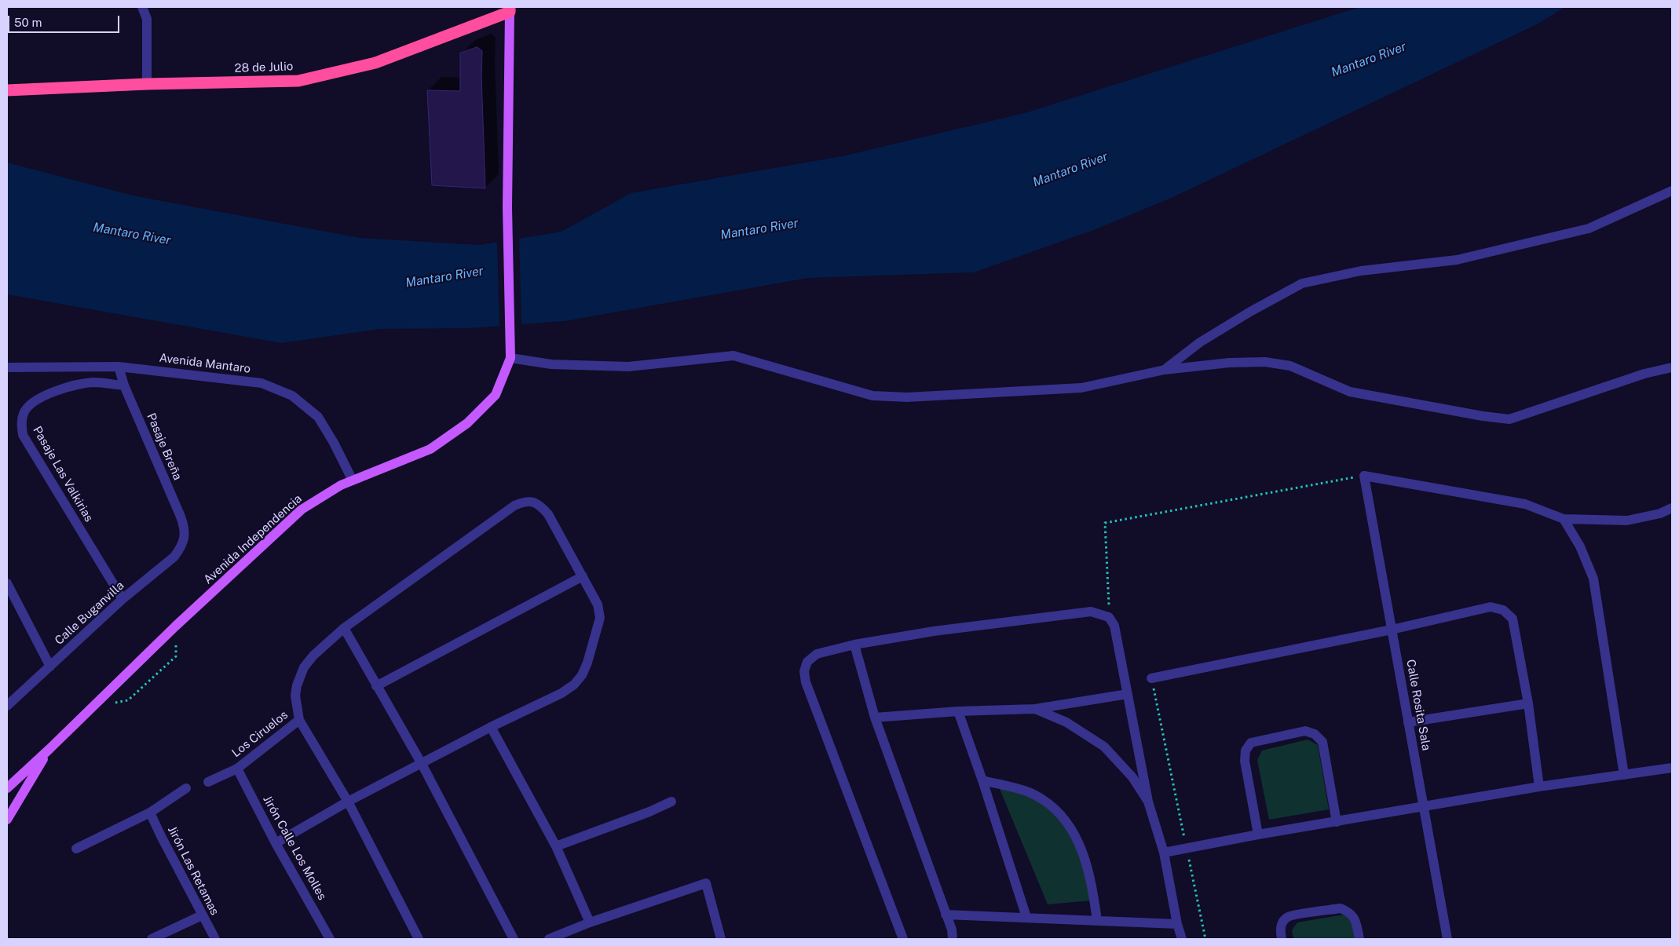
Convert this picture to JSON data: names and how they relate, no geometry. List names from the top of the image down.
{
  "streets": {
    "highway": ["28 de Julio"],
    "main road": ["Avenida Independencia"],
    "street": [
      "Avenida Mantaro",
      "Pasaje Breña",
      "Pasaje Las Valkirias",
      "Calle Buganvilla",
      "Calle Rosita Sala",
      "Los Ciruelos",
      "Jirón Calle Los Molles",
      "Jirón Las Retamas"
    ]
  },
  "crossings": [
    ["28 de Julio", "Avenida Independencia"],
    ["Avenida Mantaro", "Pasaje Breña"],
    ["Avenida Mantaro", "Avenida Independencia"],
    ["Pasaje Breña", "Pasaje Las Valkirias"],
    ["Pasaje Breña", "Calle Buganvilla"],
    ["Pasaje Las Valkirias", "Calle Buganvilla"],
    ["Los Ciruelos", "Jirón Calle Los Molles"]
  ],
  "water": ["Mantaro River"],
  "scale_bar": "50 m"
}
